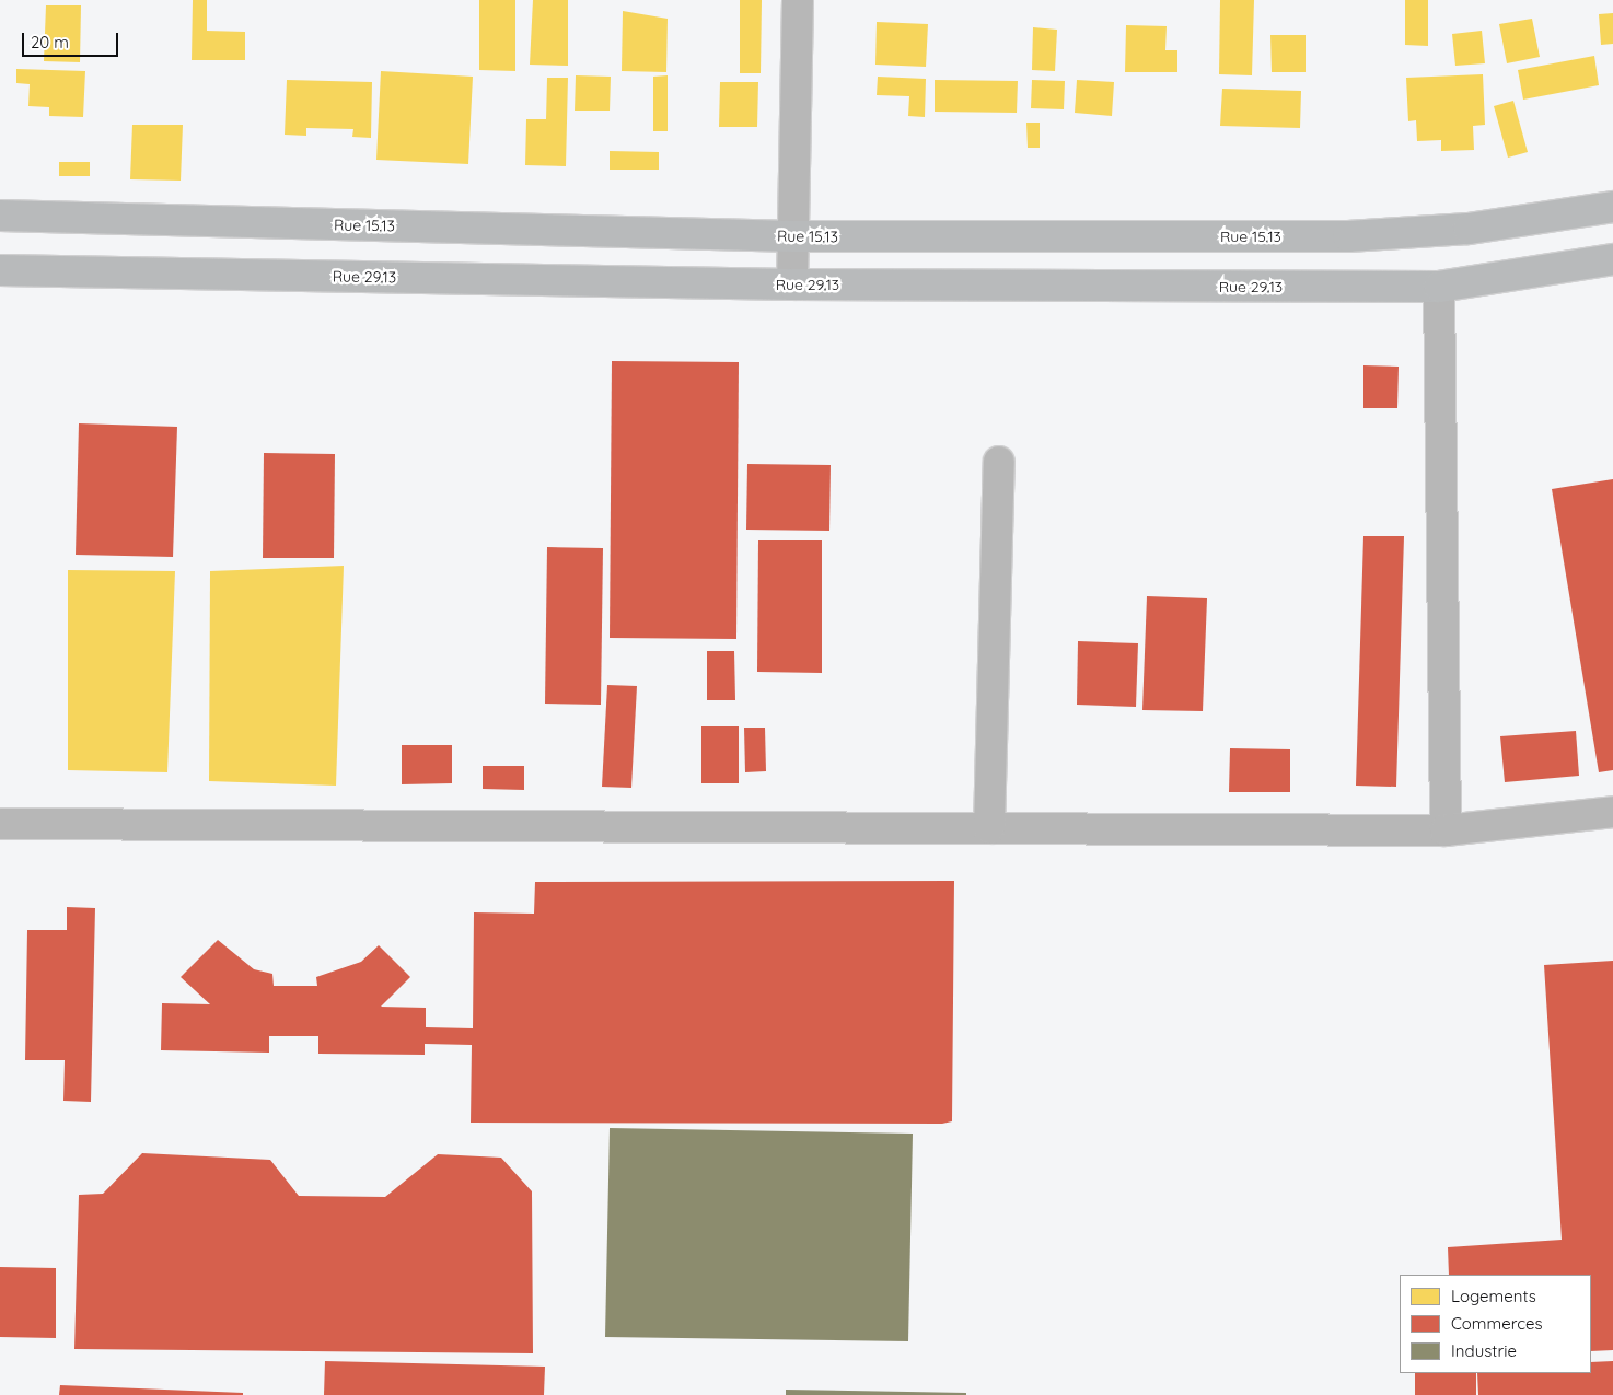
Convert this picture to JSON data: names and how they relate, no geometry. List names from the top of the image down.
{
  "streets": {
    "main road": ["Rue 15.13", "Rue 29.13"]
  },
  "legend": ["Logements", "Commerces", "Industrie"],
  "scale_bar": "20 m"
}
